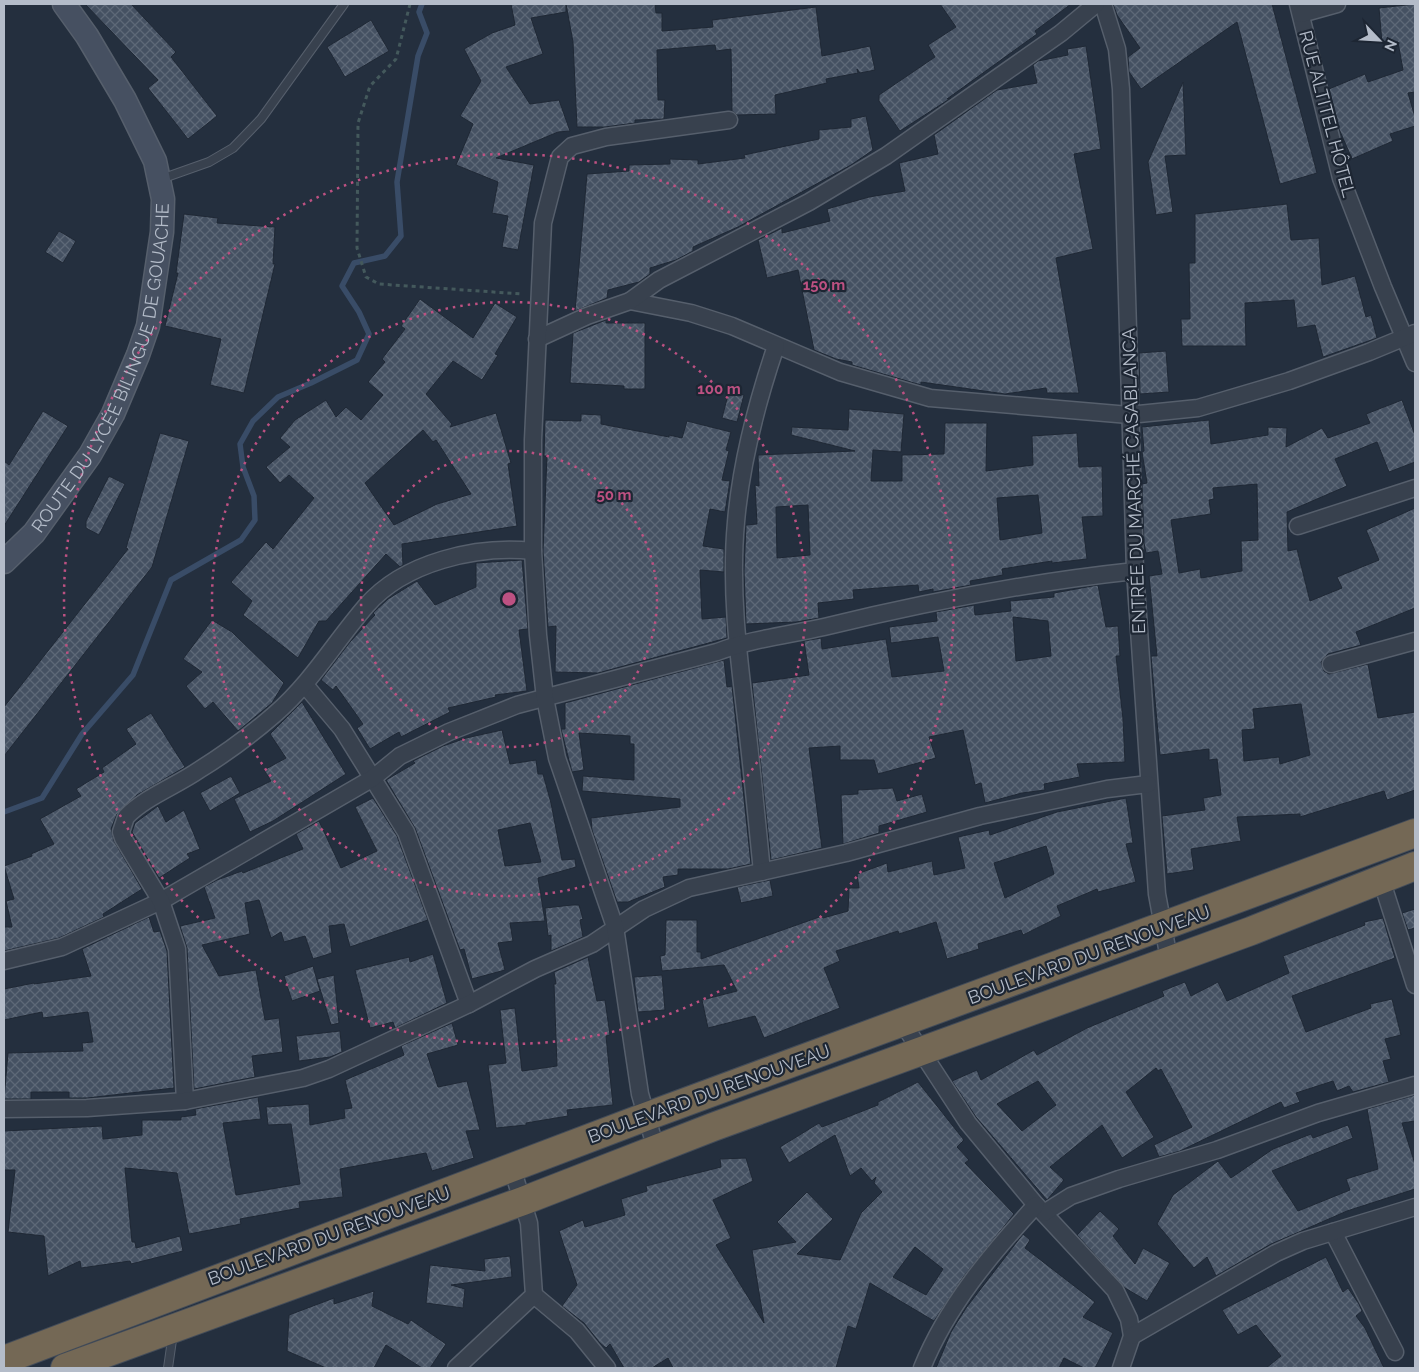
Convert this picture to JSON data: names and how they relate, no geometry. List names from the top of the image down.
{
  "streets": {
    "highway": ["BOULEVARD DU RENOUVEAU"],
    "street": ["RUE ALTITEL HÔTEL", "ROUTE DU LYCÉE BILINGUE DE GOUACHE", "ENTRÉE DU MARCHÉ CASABLANCA"]
  },
  "crossings": [
    ["ENTRÉE DU MARCHÉ CASABLANCA", "BOULEVARD DU RENOUVEAU"]
  ],
  "north": "bottom right",
  "rings": ["150 m", "100 m", "50 m"]
}
